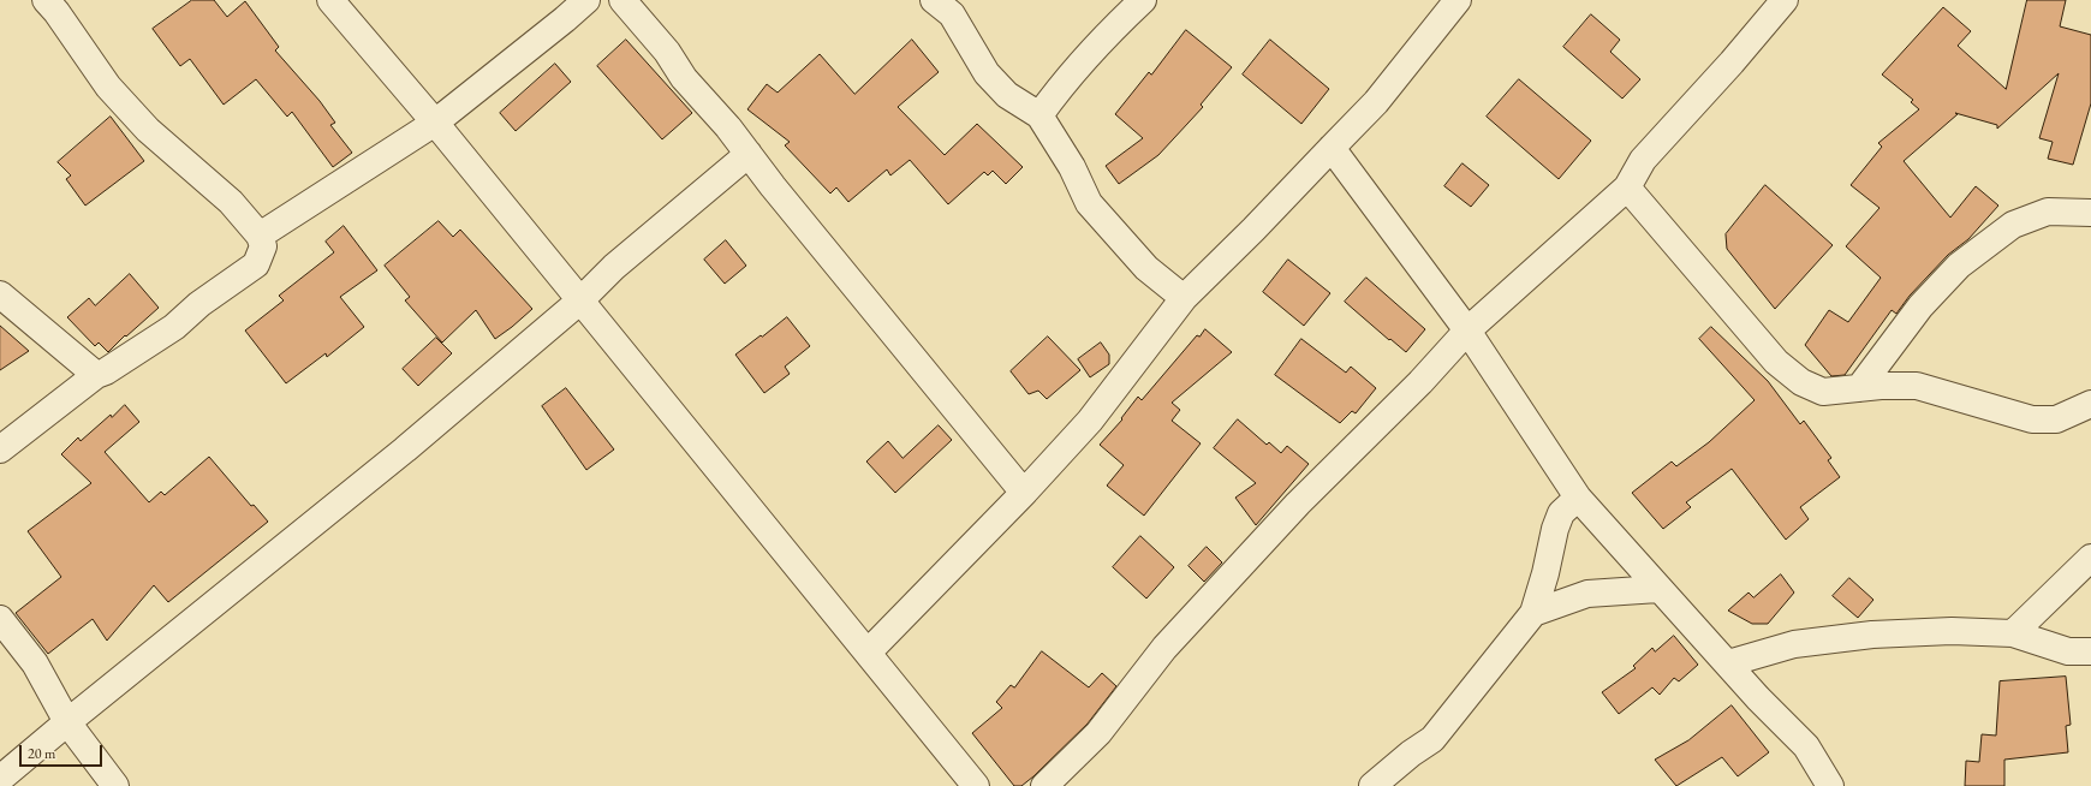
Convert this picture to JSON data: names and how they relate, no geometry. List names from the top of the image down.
{
  "scale_bar": "20 m"
}
